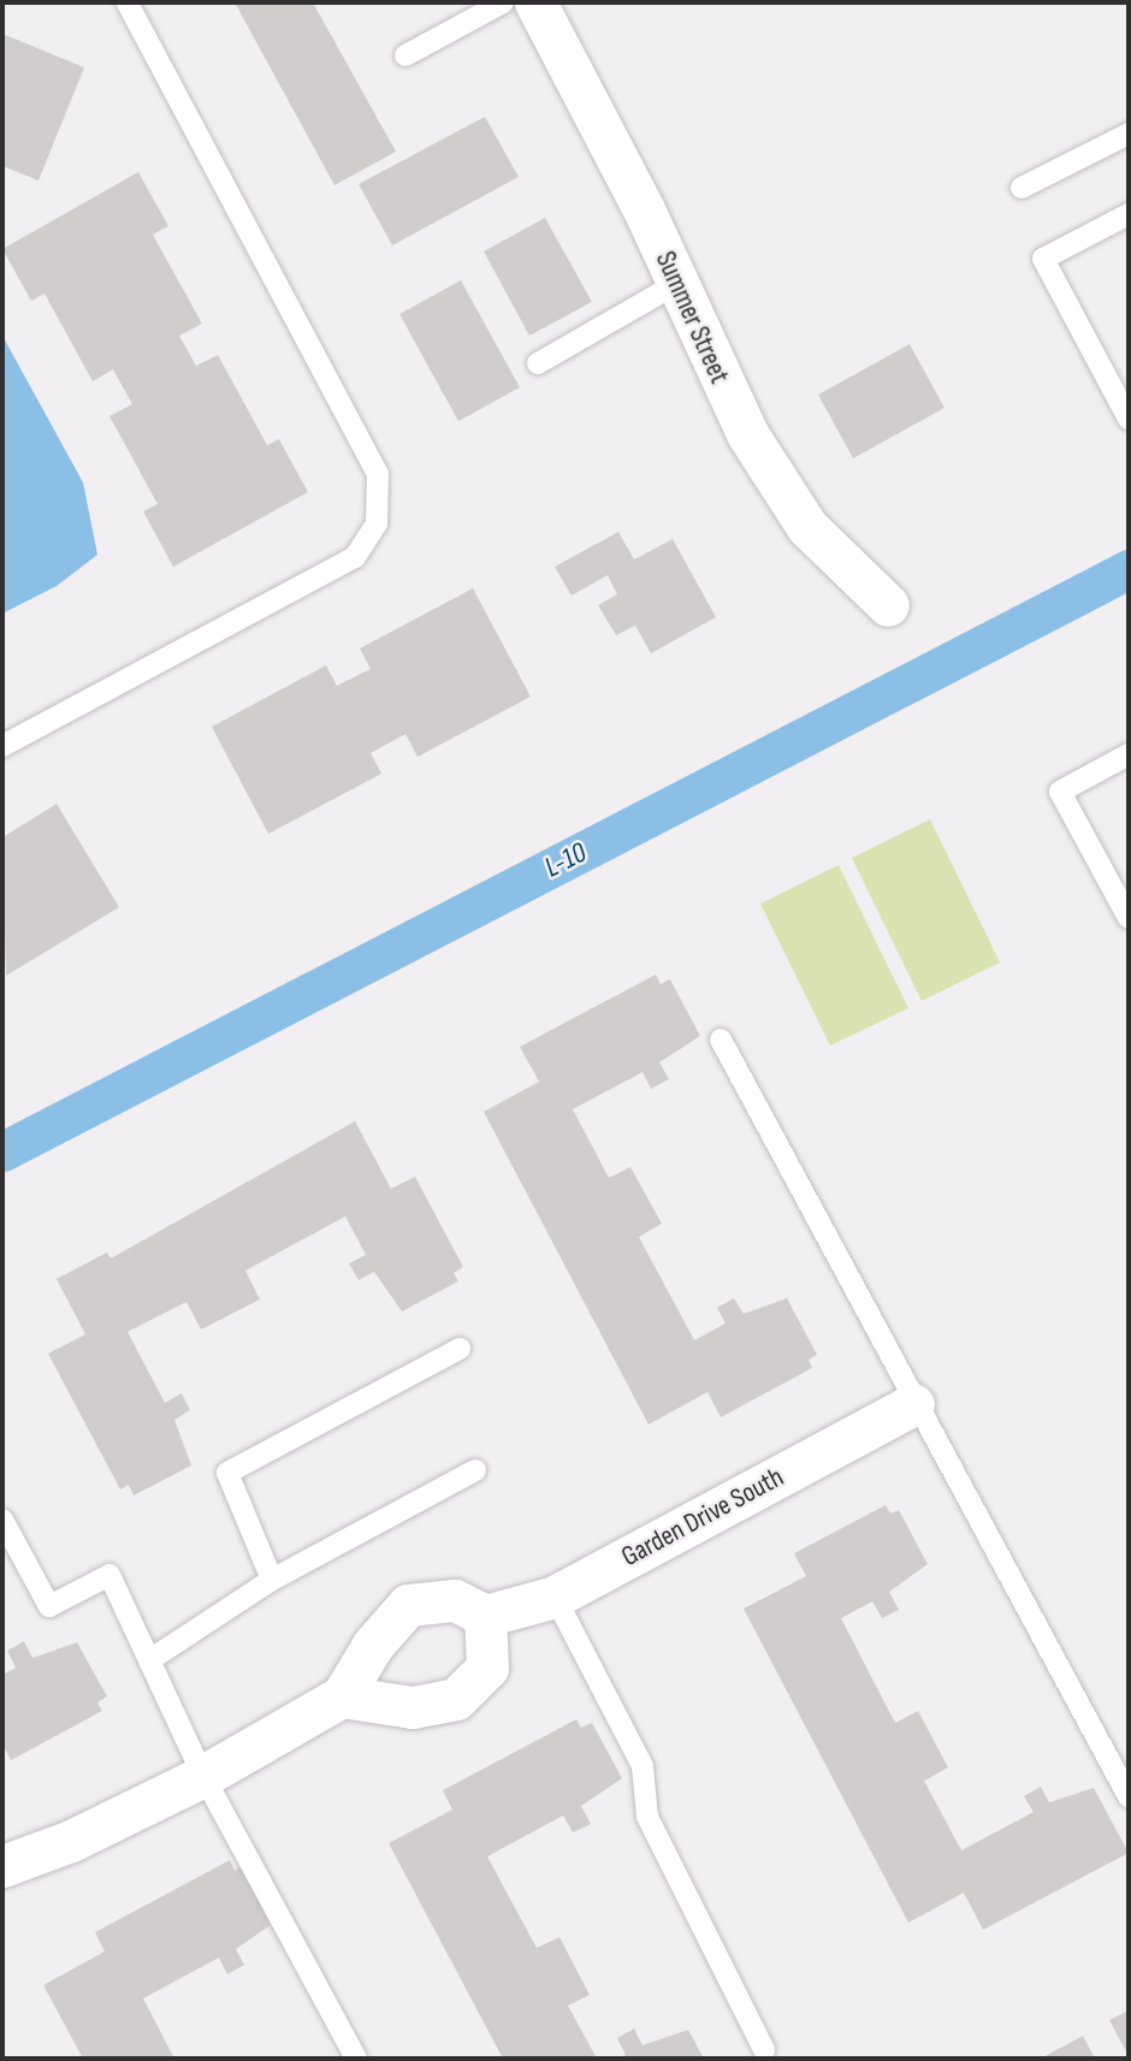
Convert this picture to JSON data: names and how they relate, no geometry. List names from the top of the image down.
{
  "streets": {
    "street": ["Summer Street", "Garden Drive South"]
  },
  "water": ["L-10"]
}
